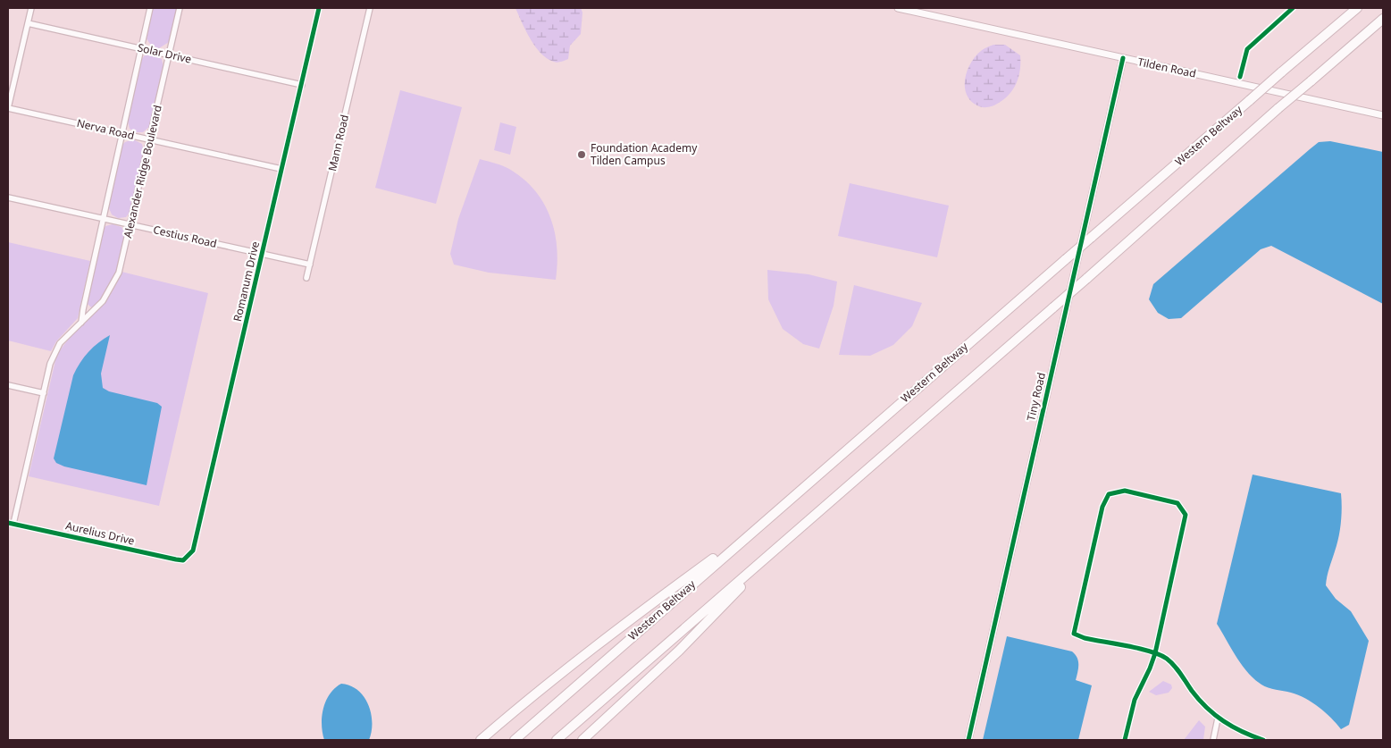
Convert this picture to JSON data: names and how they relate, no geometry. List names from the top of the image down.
{
  "streets": {
    "highway": ["Western Beltway"],
    "street": [
      "Solar Drive",
      "Tilden Road",
      "Nerva Road",
      "Mann Road",
      "Alexander Ridge Boulevard",
      "Cestius Road",
      "Romanum Drive",
      "Tiny Road",
      "Aurelius Drive"
    ]
  },
  "crossings": [
    ["Solar Drive", "Alexander Ridge Boulevard"],
    ["Solar Drive", "Romanum Drive"],
    ["Tilden Road", "Tiny Road"],
    ["Nerva Road", "Alexander Ridge Boulevard"],
    ["Nerva Road", "Romanum Drive"],
    ["Mann Road", "Cestius Road"],
    ["Alexander Ridge Boulevard", "Cestius Road"],
    ["Alexander Ridge Boulevard", "Aurelius Drive"],
    ["Cestius Road", "Romanum Drive"],
    ["Romanum Drive", "Aurelius Drive"]
  ],
  "places": ["Foundation Academy Tilden Campus"]
}
